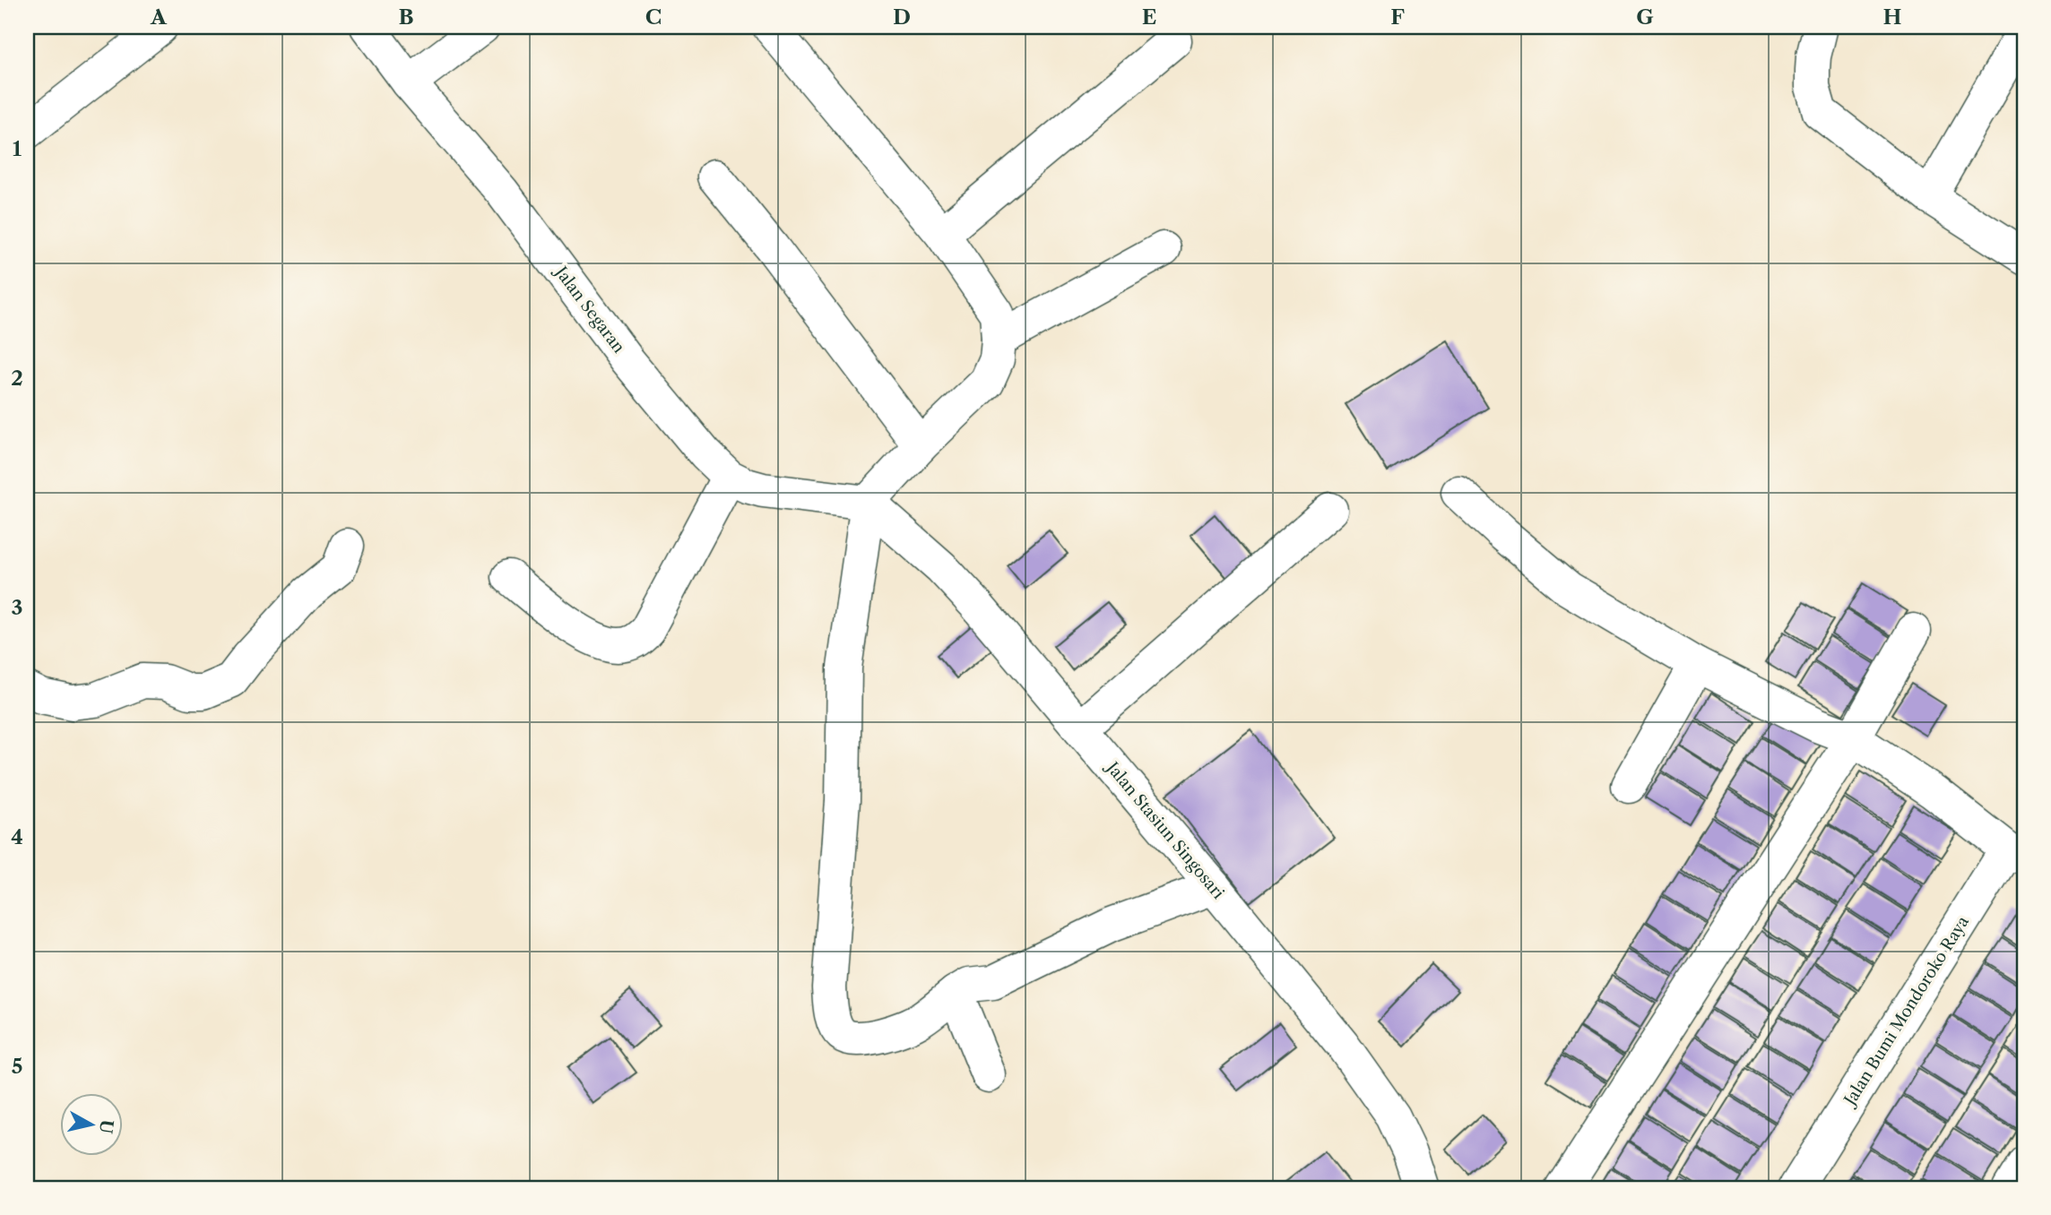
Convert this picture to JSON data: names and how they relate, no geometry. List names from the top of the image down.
{
  "streets": {
    "street": ["Jalan Segaran", "Jalan Stasiun Singosari", "Jalan Bumi Mondoroko Raya"]
  },
  "crossings": [
    ["Jalan Segaran", "Jalan Stasiun Singosari"]
  ],
  "north": "right",
  "grid": {
    "columns": [
      "A",
      "B",
      "C",
      "D",
      "E",
      "F",
      "G",
      "H"
    ],
    "rows": [
      "1",
      "2",
      "3",
      "4",
      "5"
    ]
  }
}
